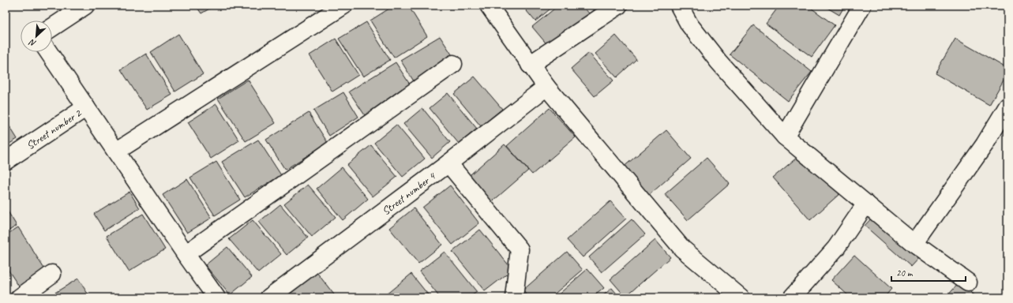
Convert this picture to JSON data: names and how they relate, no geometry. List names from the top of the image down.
{
  "streets": {
    "street": ["Street number 2", "Street number 4"]
  },
  "scale_bar": "20 m",
  "north": "bottom left"
}
